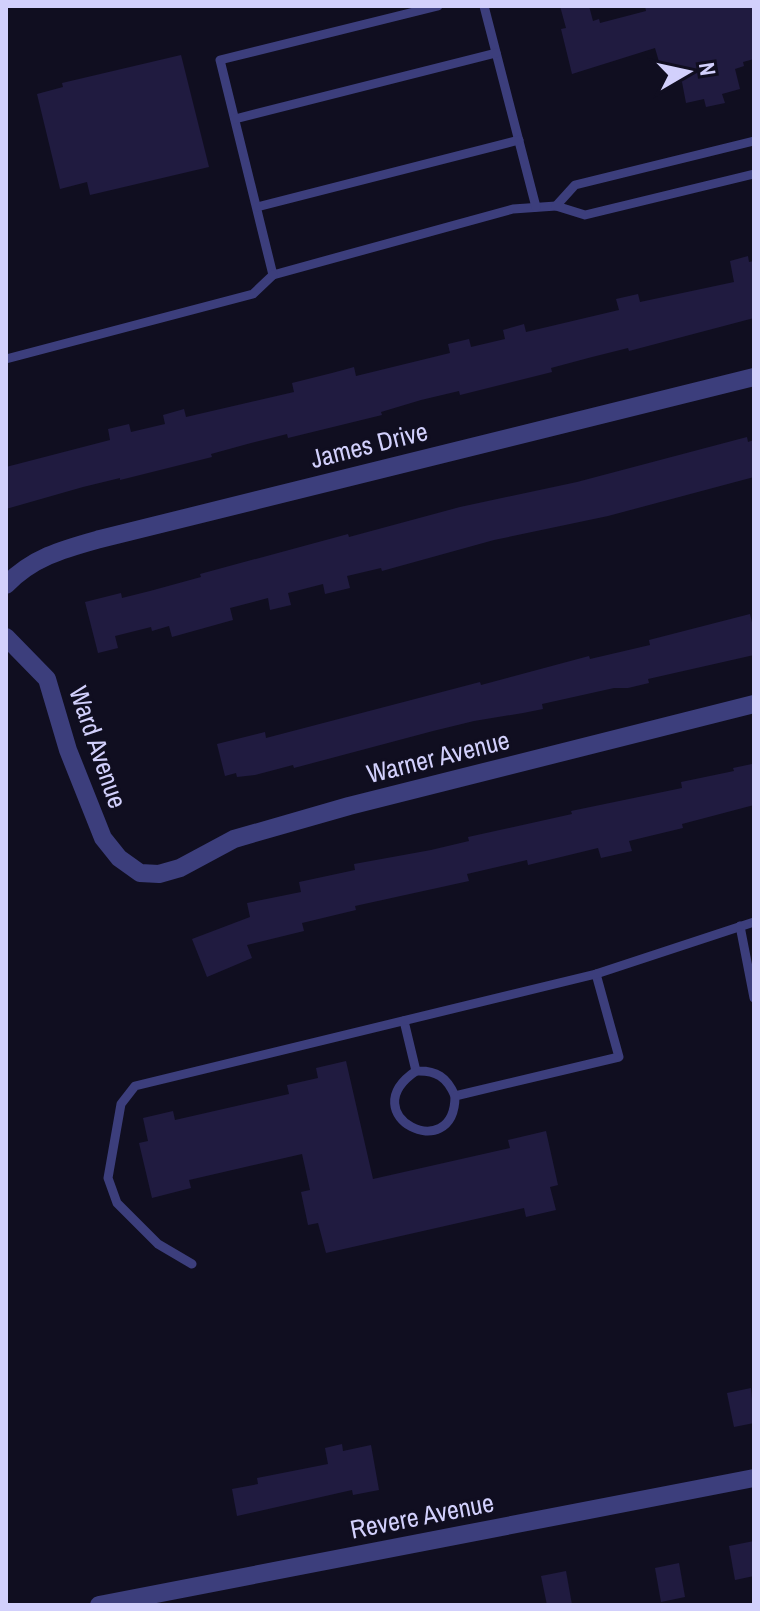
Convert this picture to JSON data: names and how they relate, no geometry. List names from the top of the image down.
{
  "streets": {
    "street": [
      "James Drive",
      "Ward Avenue",
      "Warner Avenue",
      "Revere Avenue"
    ]
  },
  "crossings": [
    ["Ward Avenue", "Warner Avenue"]
  ],
  "north": "right"
}
